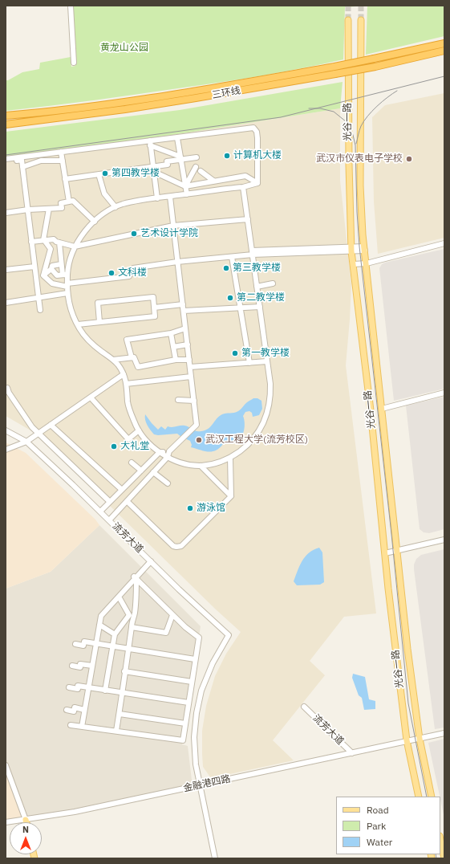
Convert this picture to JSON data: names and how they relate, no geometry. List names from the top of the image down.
{
  "streets": {
    "highway": ["三环线"],
    "main road": ["光谷一路"],
    "street": ["流芳大道", "金融港四路"]
  },
  "crossings": [
    ["光谷一路", "金融港四路"],
    ["流芳大道", "金融港四路"]
  ],
  "parks": ["黄龙山公园"],
  "places": [
    "计算机大楼",
    "武汉市仪表电子学校",
    "第四教学楼",
    "艺术设计学院",
    "第三教学楼",
    "文科楼",
    "第二教学楼",
    "第一教学楼",
    "武汉工程大学(流芳校区)",
    "大礼堂",
    "游泳馆"
  ],
  "legend": ["Road", "Park", "Water"],
  "north": "top"
}
